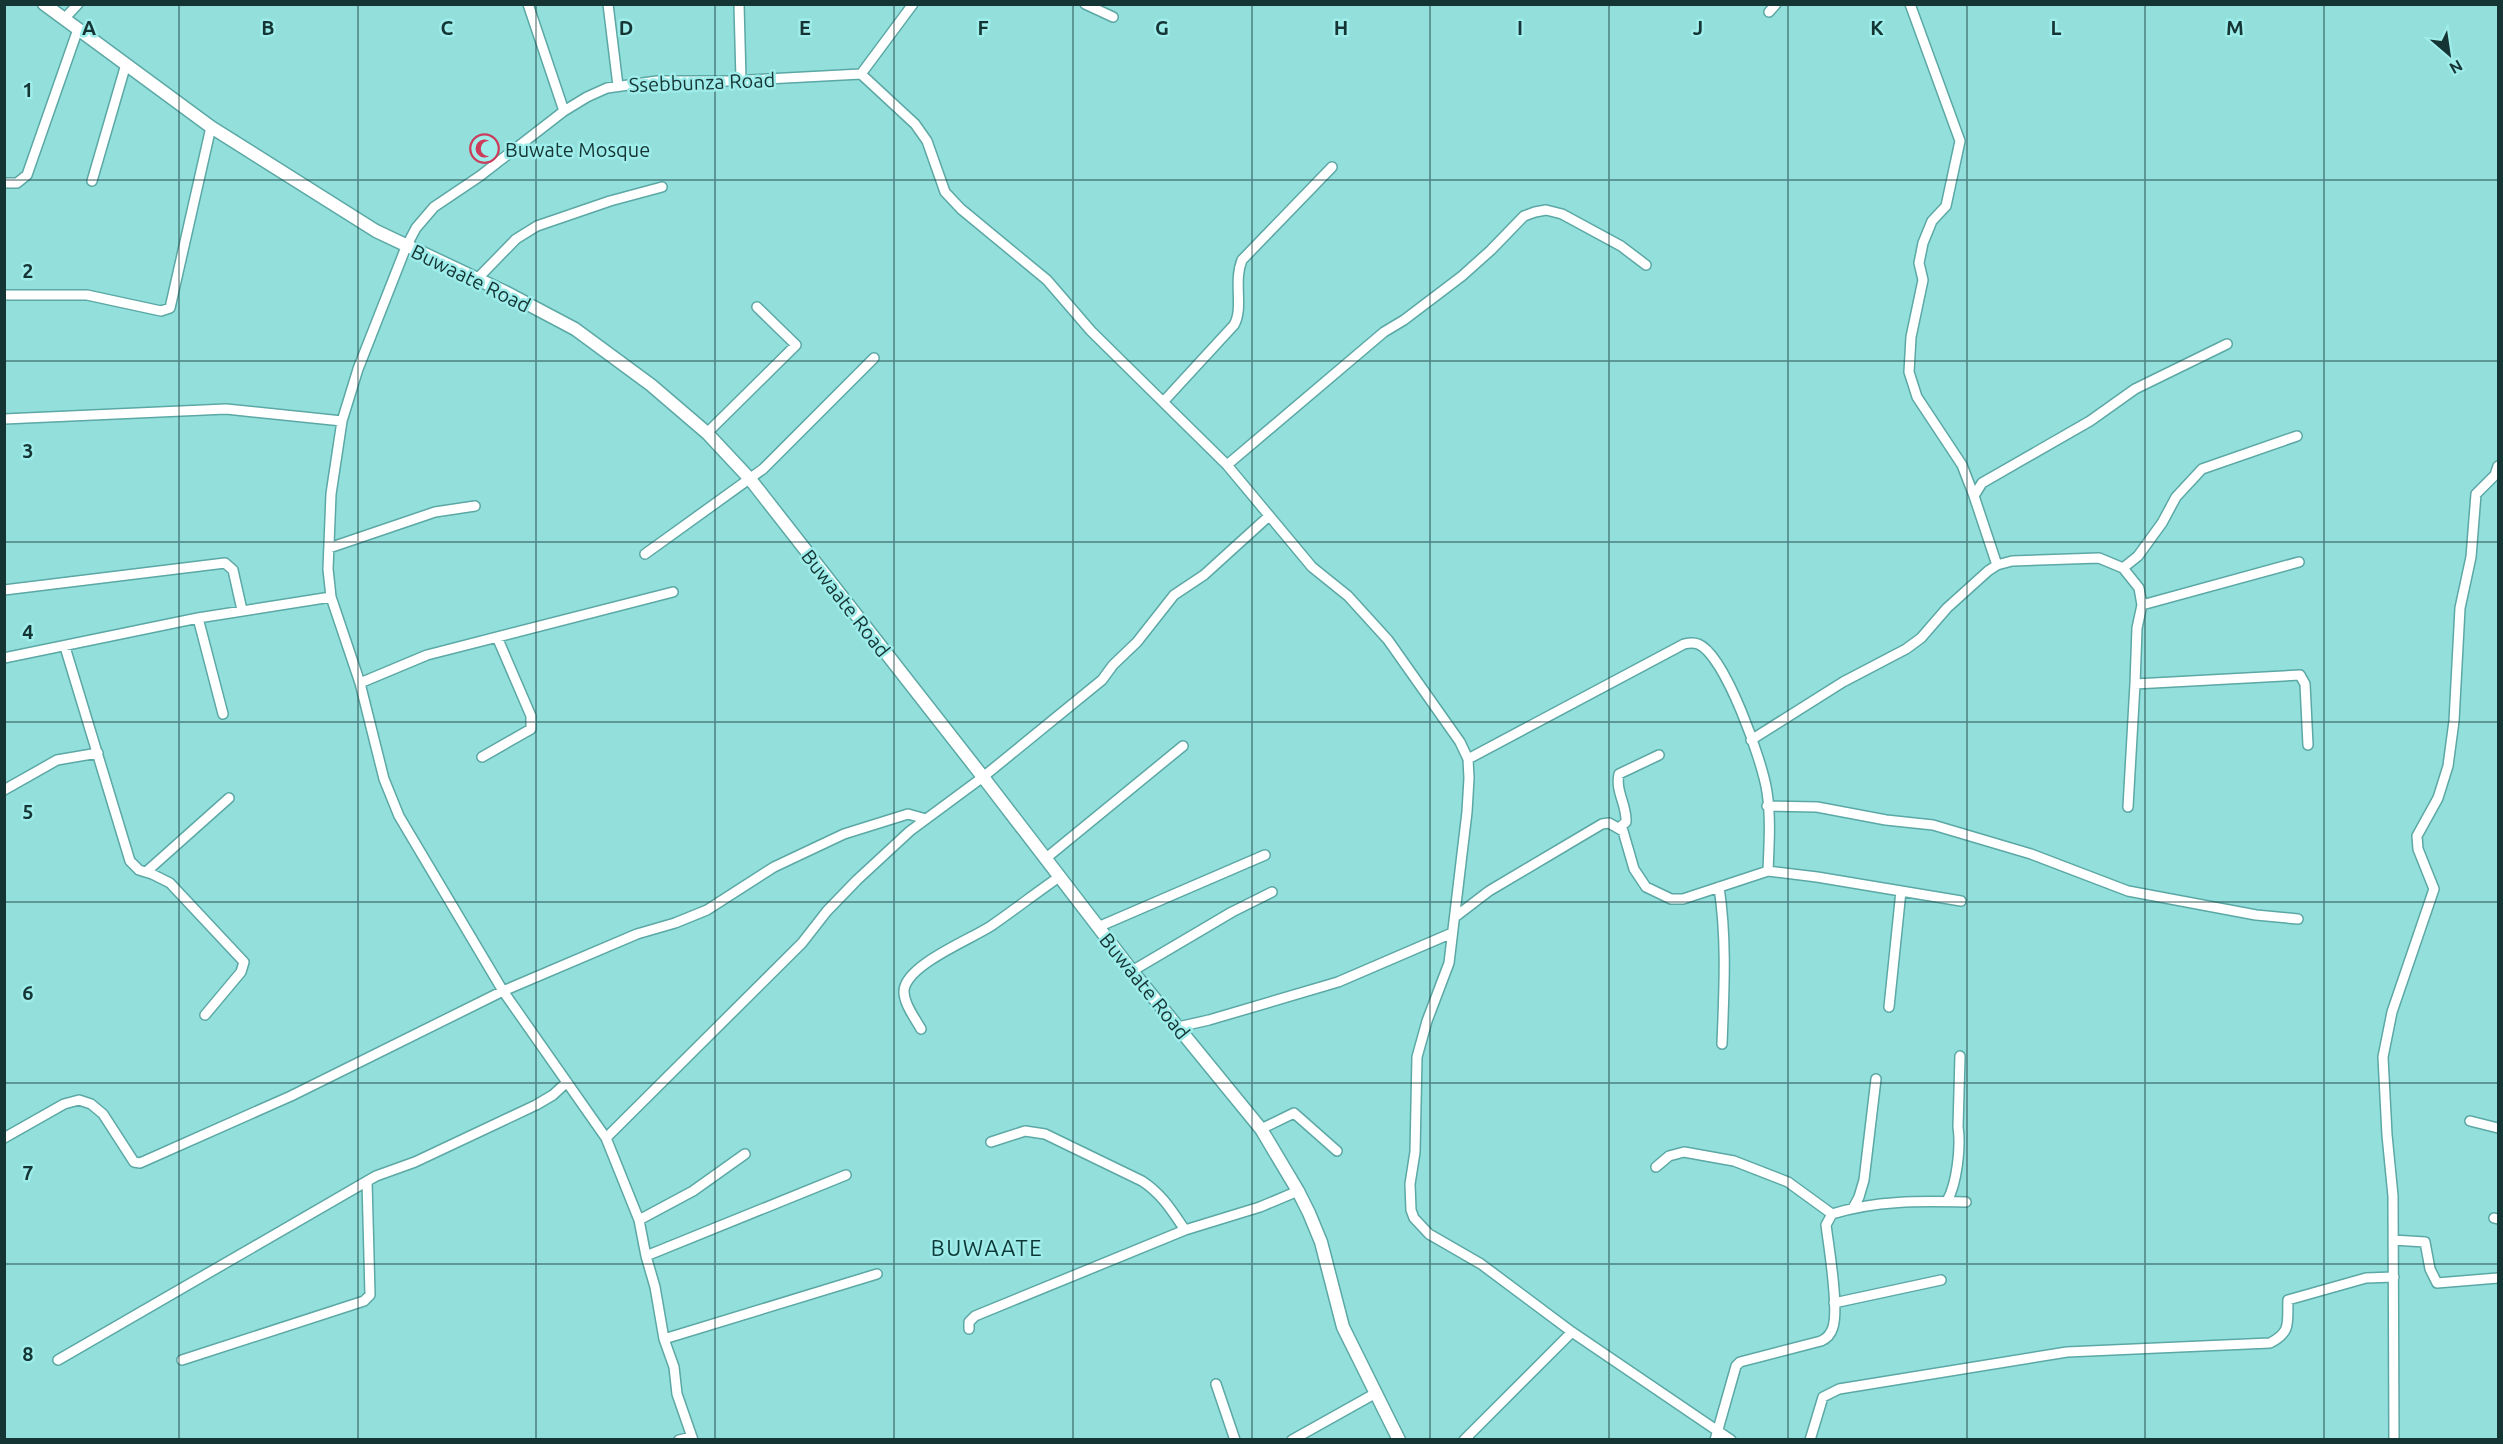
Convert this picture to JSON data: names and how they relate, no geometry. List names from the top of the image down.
{
  "streets": {
    "street": ["Ssebbunza Road", "Buwaate Road"]
  },
  "crossings": [
    ["Ssebbunza Road", "Buwaate Road"]
  ],
  "districts": ["BUWAATE"],
  "places": {
    "mosque": ["Buwate Mosque"]
  },
  "north": "bottom right",
  "grid": {
    "columns": [
      "A",
      "B",
      "C",
      "D",
      "E",
      "F",
      "G",
      "H",
      "I",
      "J",
      "K",
      "L",
      "M"
    ],
    "rows": [
      "1",
      "2",
      "3",
      "4",
      "5",
      "6",
      "7",
      "8"
    ]
  }
}
